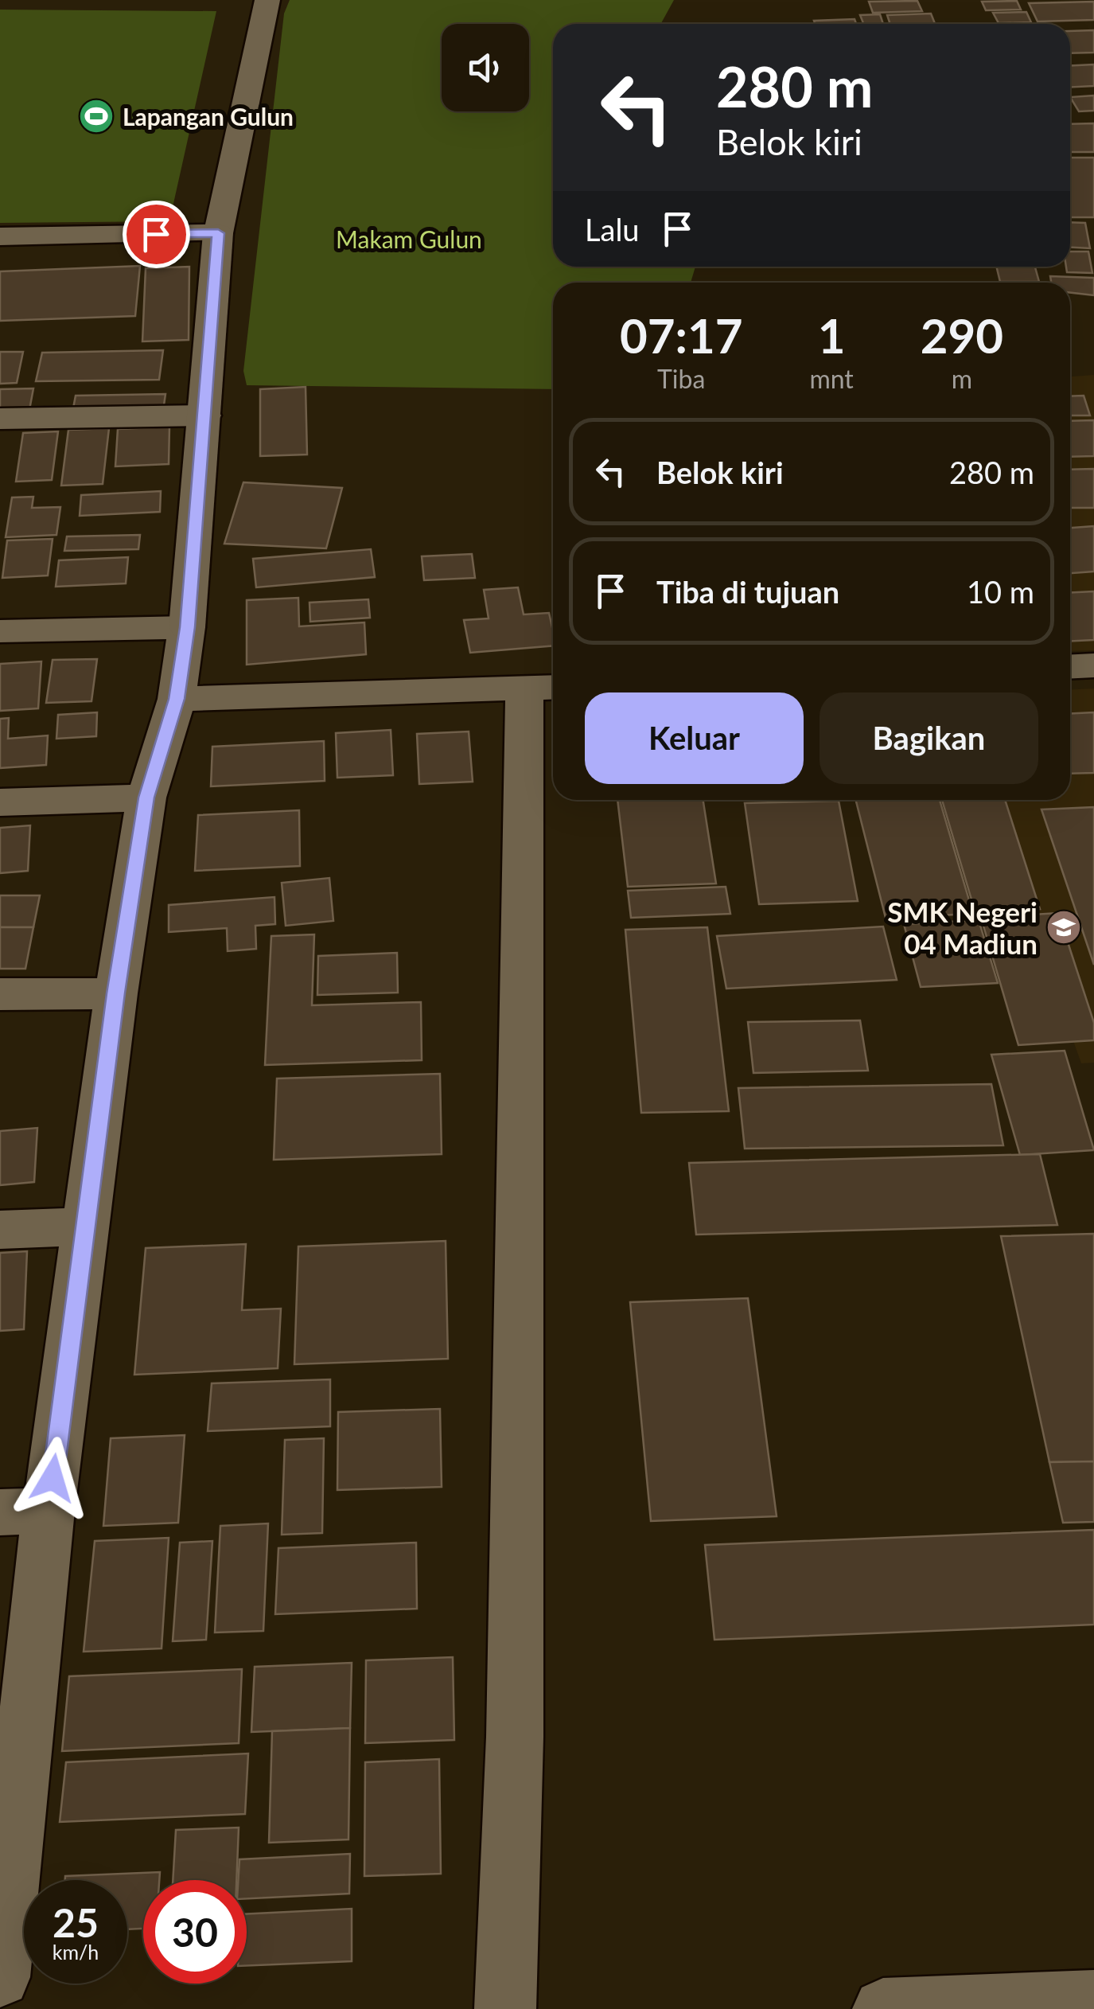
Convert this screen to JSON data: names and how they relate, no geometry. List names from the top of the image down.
{
  "parks": ["Makam Gulun"],
  "places": {
    "sports": ["Lapangan Gulun"],
    "school or university": ["SMK Negeri 04 Madiun"]
  },
  "page": {
    "turn": ["280 m", "Belok kiri"],
    "then": "Lalu",
    "eta": [
      "07:17",
      "Tiba",
      "1",
      "mnt",
      "290",
      "m"
    ],
    "list": [
      {
        "name": "Belok kiri",
        "value": "280 m"
      },
      {
        "name": "Tiba di tujuan",
        "value": "10 m"
      }
    ],
    "buttons": ["Keluar", "Bagikan"],
    "speed": "25 km/h",
    "limit": "30"
  }
}
